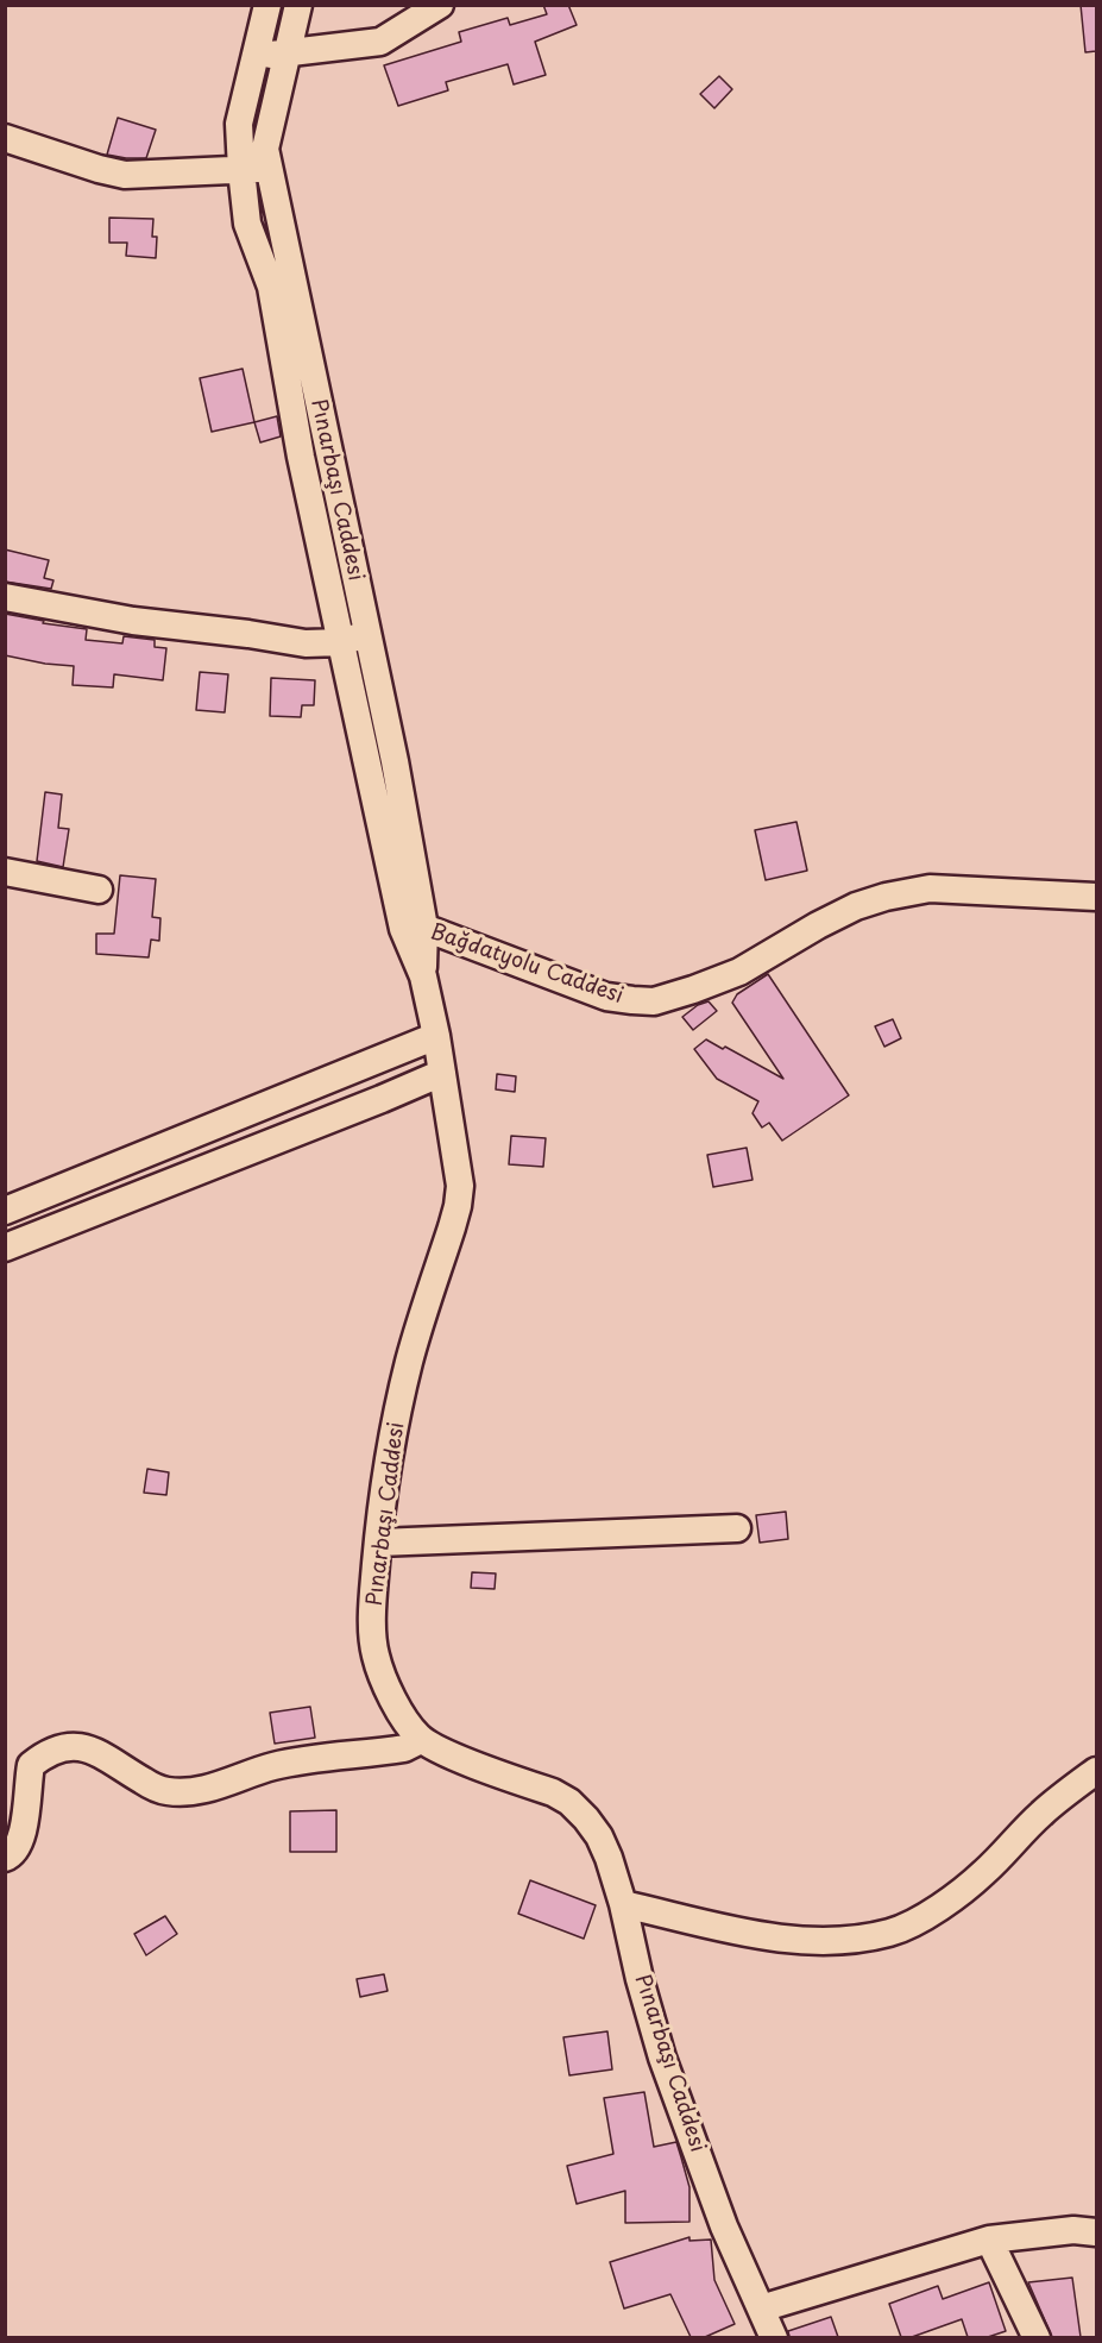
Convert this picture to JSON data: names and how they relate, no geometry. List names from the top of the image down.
{
  "streets": {
    "street": ["Pınarbaşı Caddesi", "Bağdatyolu Caddesi"]
  },
  "crossings": [
    ["Pınarbaşı Caddesi", "Bağdatyolu Caddesi"]
  ]
}
